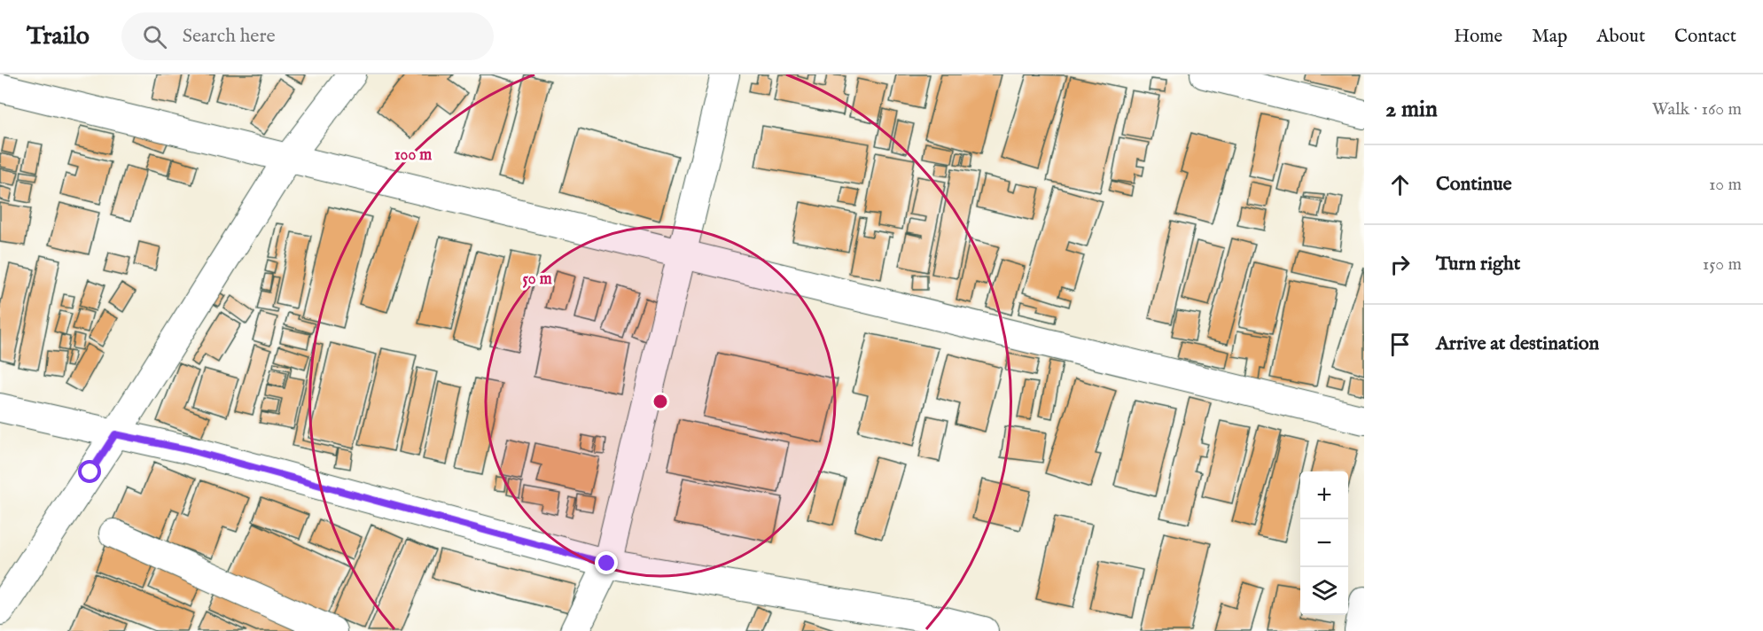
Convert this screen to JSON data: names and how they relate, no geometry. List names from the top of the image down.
{
  "page": {
    "header": "Trailo",
    "search": "Search here",
    "nav": [
      "Home",
      "Map",
      "About",
      "Contact"
    ],
    "heading": ["2 min", "Walk · 160 m"],
    "list": [
      ["Continue", "10 m"],
      ["Turn right", "150 m"],
      "Arrive at destination"
    ],
    "map_buttons": ["+", "−"]
  },
  "rings": ["100 m", "50 m"]
}
